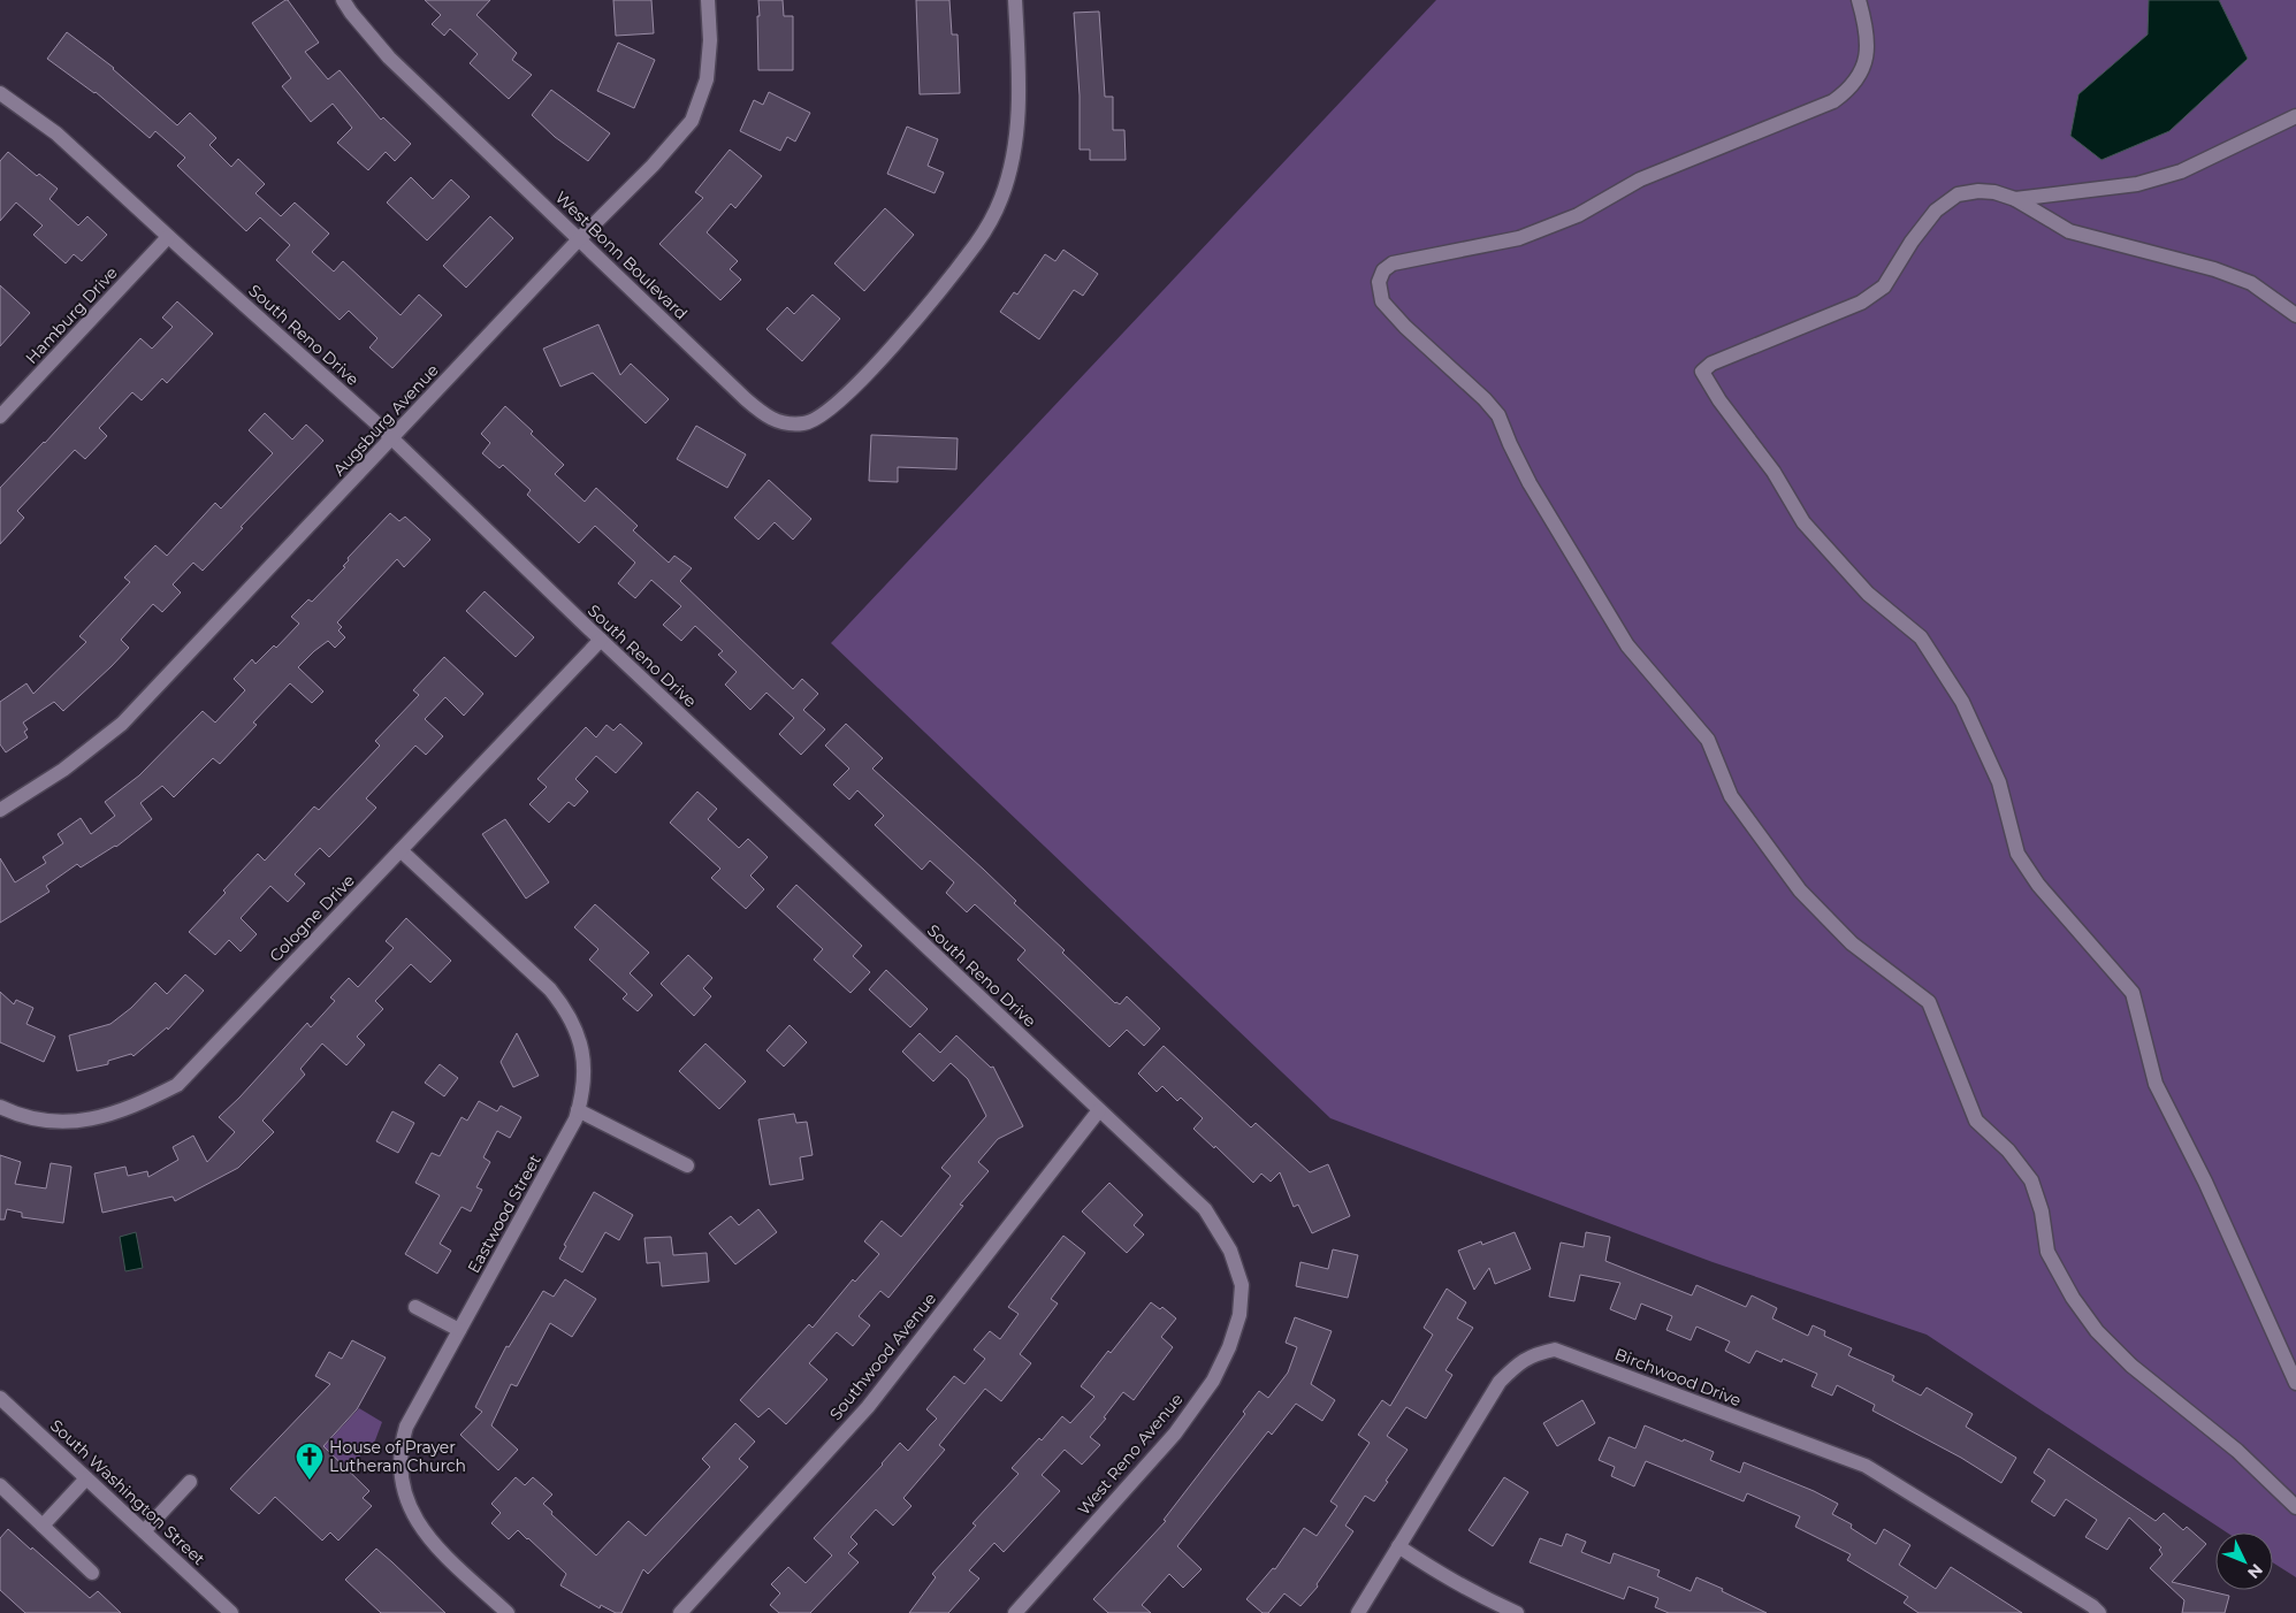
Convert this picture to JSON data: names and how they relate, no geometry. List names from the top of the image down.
{
  "streets": {
    "street": [
      "West Bonn Boulevard",
      "Hamburg Drive",
      "South Reno Drive",
      "Augsburg Avenue",
      "Cologne Drive",
      "Eastwood Street",
      "Southwood Avenue",
      "Birchwood Drive",
      "West Reno Avenue",
      "South Washington Street"
    ]
  },
  "crossings": [
    ["West Bonn Boulevard", "Augsburg Avenue"],
    ["Hamburg Drive", "South Reno Drive"],
    ["South Reno Drive", "Augsburg Avenue"],
    ["South Reno Drive", "Cologne Drive"],
    ["South Reno Drive", "Southwood Avenue"],
    ["South Reno Drive", "West Reno Avenue"],
    ["Cologne Drive", "Eastwood Street"]
  ],
  "places": {
    "church": ["House of Prayer Lutheran Church"]
  },
  "north": "bottom right"
}
